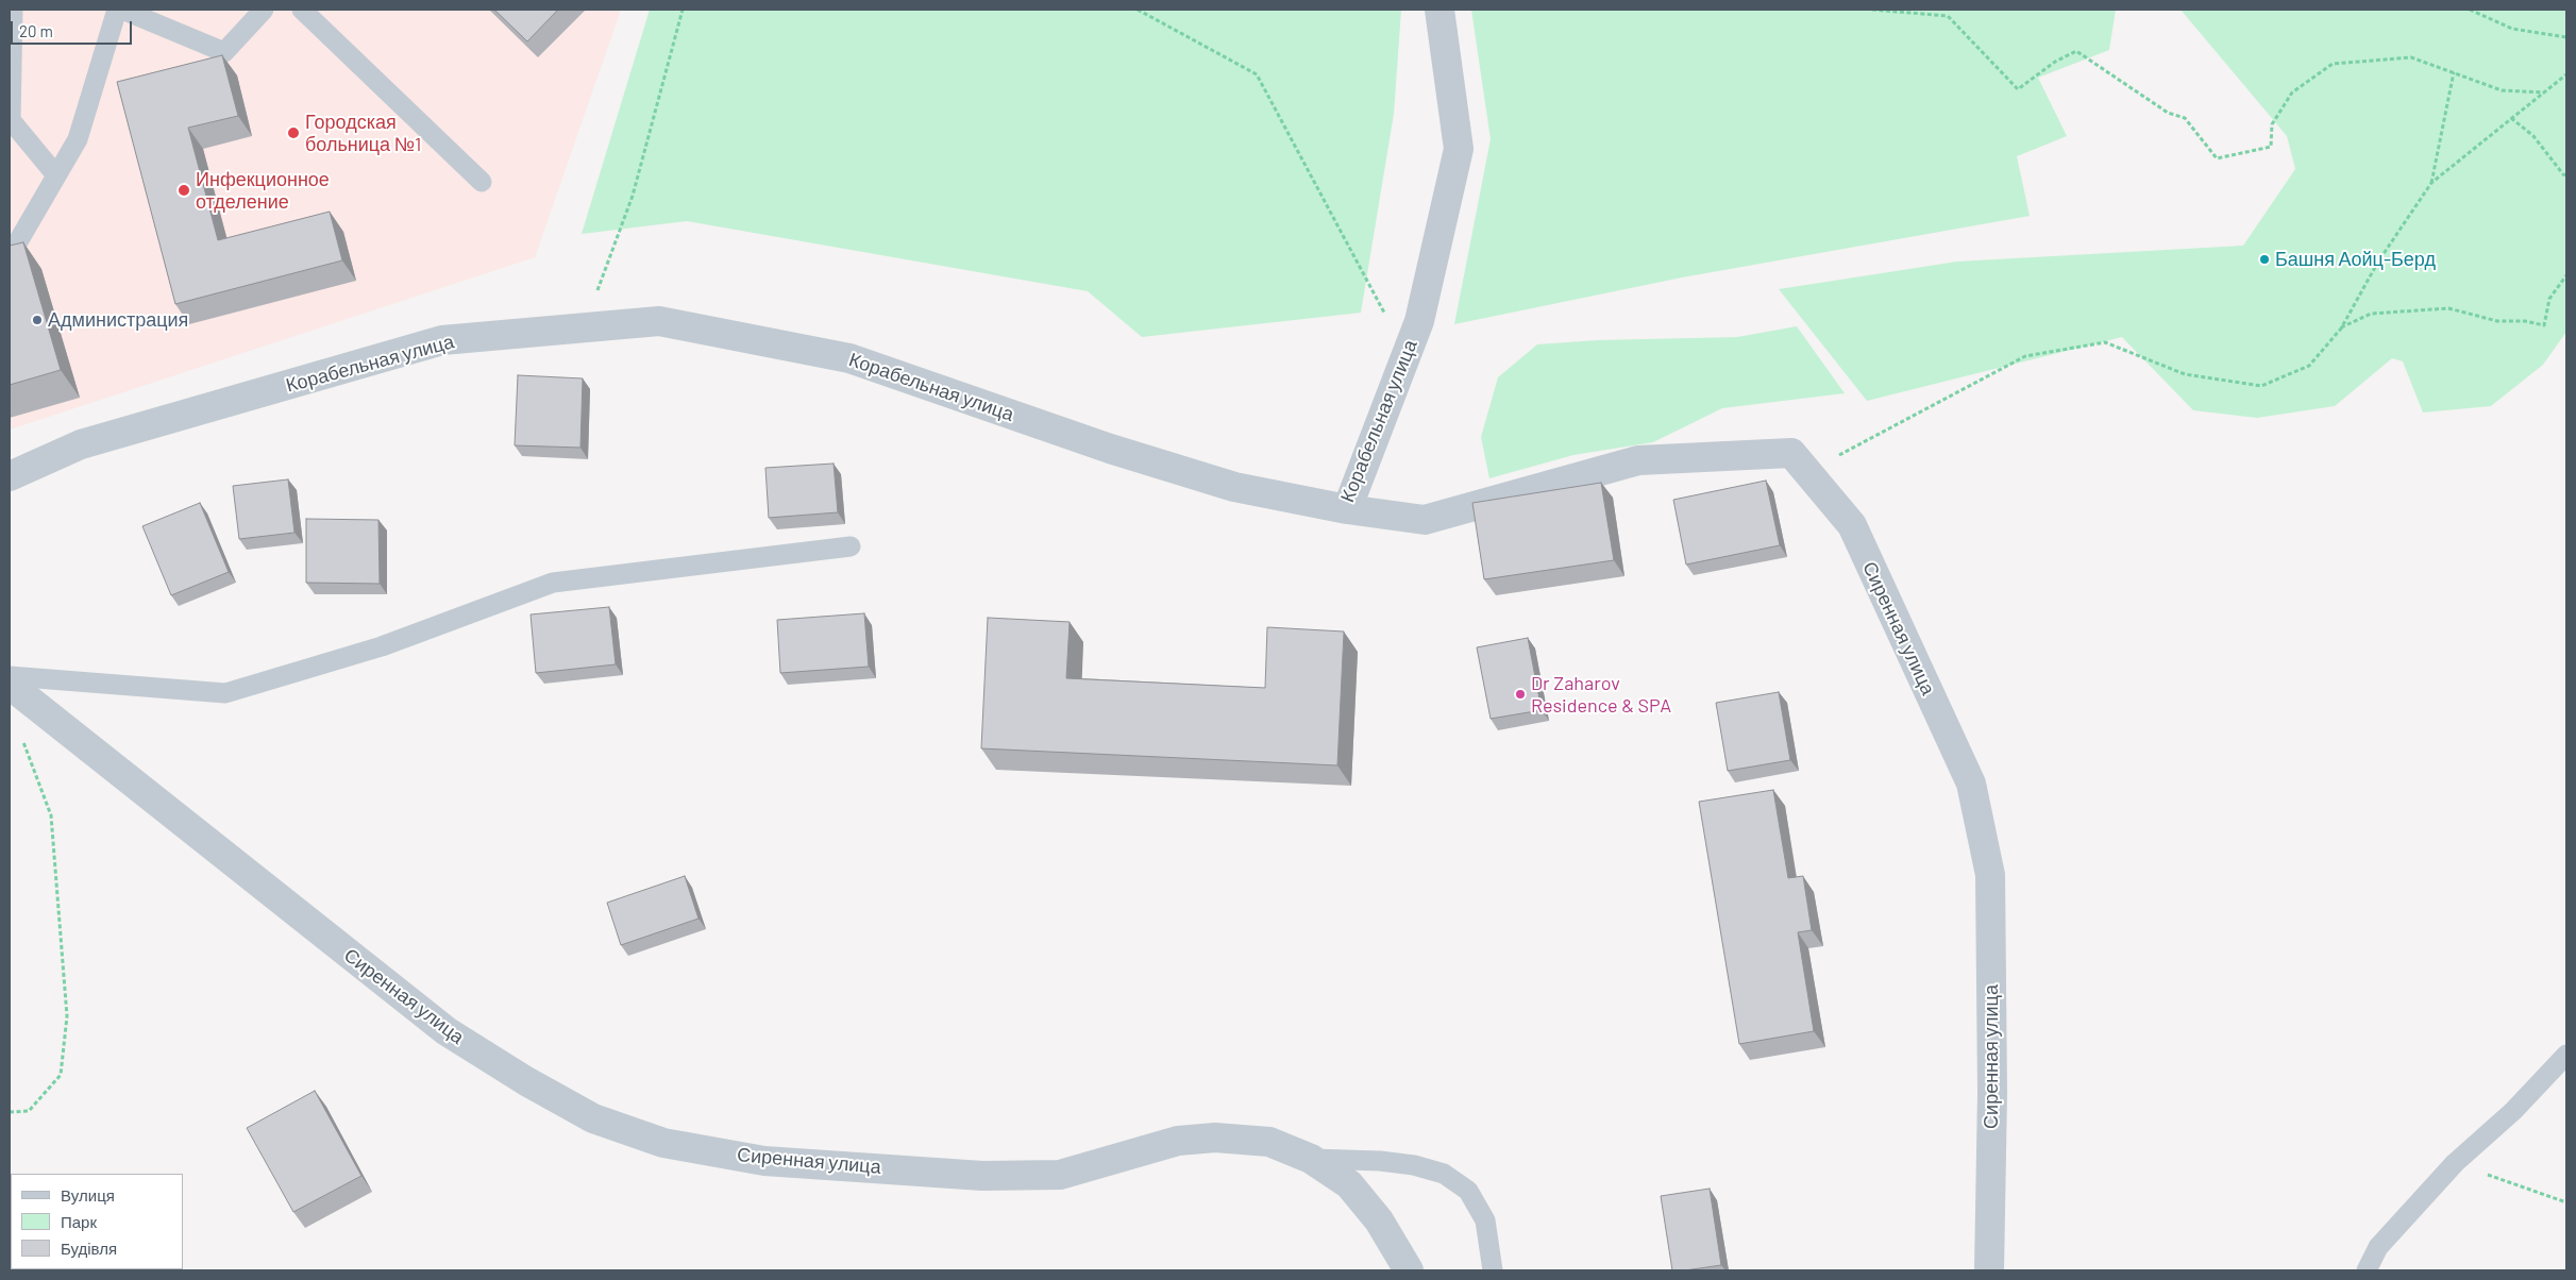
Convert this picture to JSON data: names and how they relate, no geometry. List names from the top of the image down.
{
  "streets": {
    "street": ["Корабельная улица", "Сиренная улица"]
  },
  "places": [
    "Городская больница №1",
    "Инфекционное отделение",
    "Башня Аойц-Берд",
    "Администрация",
    "Dr Zaharov Residence & SPA"
  ],
  "legend": ["Вулиця", "Парк", "Будівля"],
  "scale_bar": "20 m"
}
